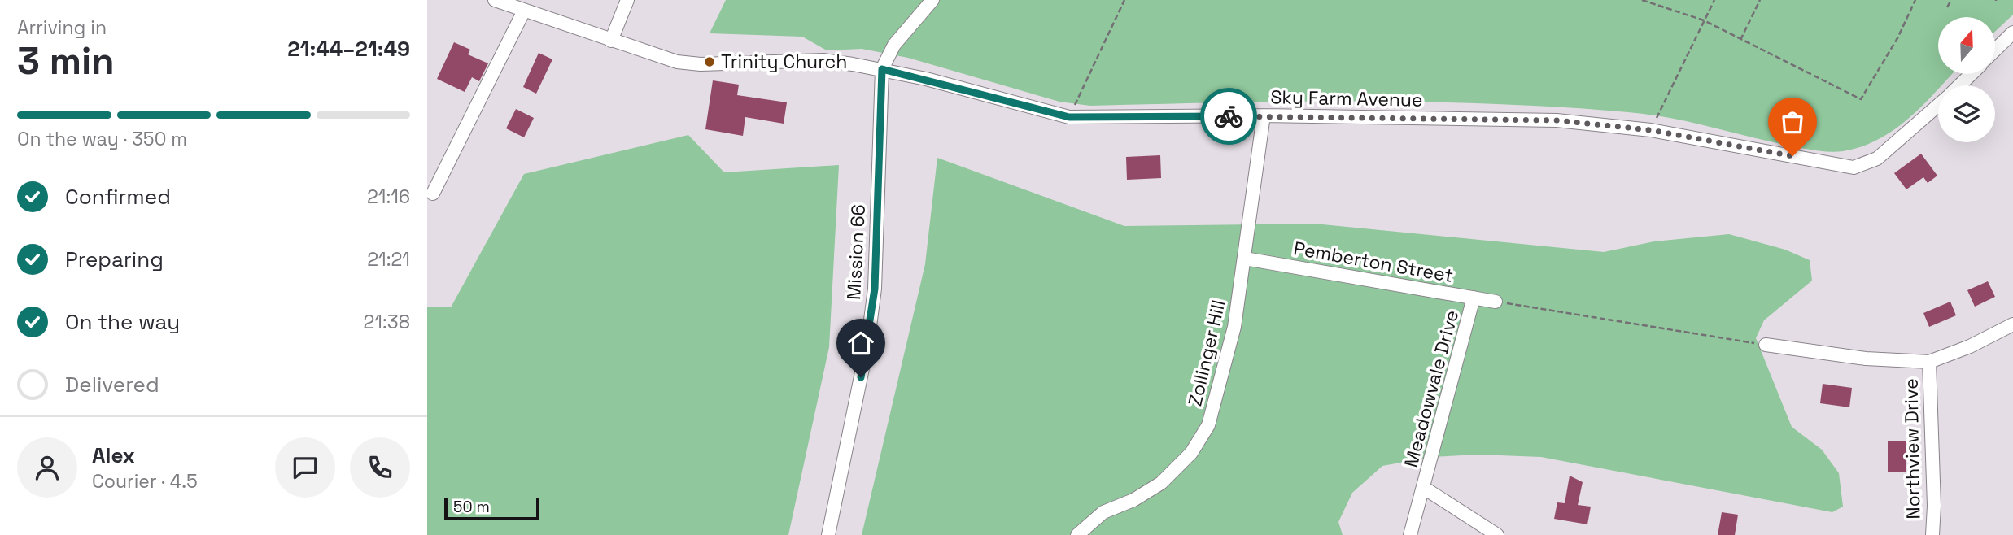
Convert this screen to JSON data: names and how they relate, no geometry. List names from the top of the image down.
{
  "streets": {
    "street": [
      "Sky Farm Avenue",
      "Mission 66",
      "Pemberton Street",
      "Zollinger Hill",
      "Meadowvale Drive",
      "Northview Drive"
    ]
  },
  "crossings": [
    ["Sky Farm Avenue", "Mission 66"],
    ["Sky Farm Avenue", "Zollinger Hill"],
    ["Pemberton Street", "Zollinger Hill"],
    ["Pemberton Street", "Meadowvale Drive"]
  ],
  "places": ["Trinity Church"],
  "scale_bar": "50 m",
  "north": "top",
  "page": {
    "heading": ["3 min", "Arriving in", "21:44–21:49"],
    "panel": ["Alex", "Courier · 4.5"],
    "bar": "On the way · 350 m",
    "list": [
      ["Confirmed", "21:16"],
      ["Preparing", "21:21"],
      ["On the way", "21:38"],
      "Delivered"
    ],
    "scale": "50 m"
  }
}
